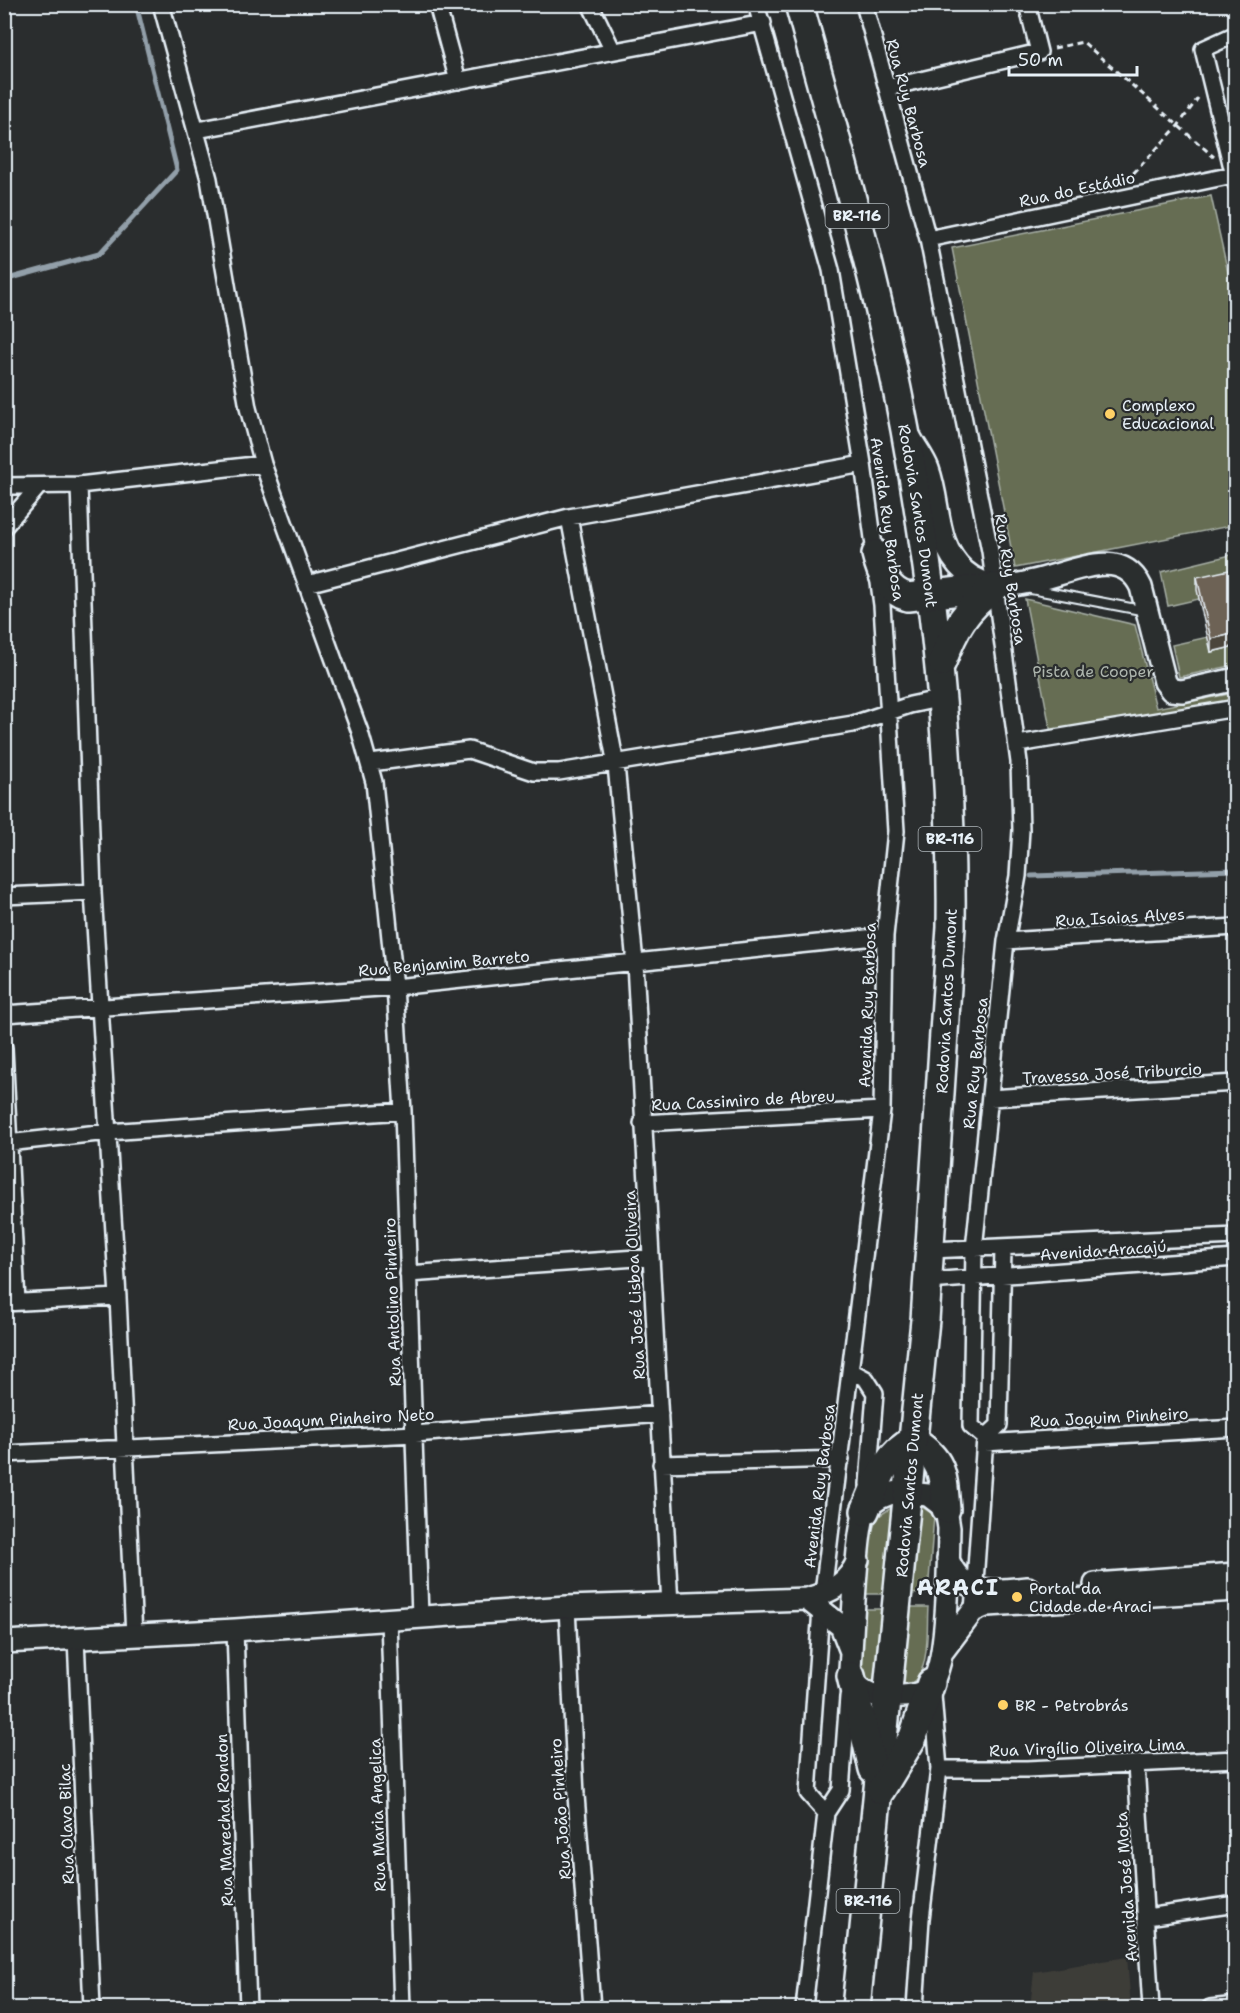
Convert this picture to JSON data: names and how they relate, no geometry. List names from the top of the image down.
{
  "streets": {
    "highway": ["BR-116", "Rodovia Santos Dumont"],
    "street": [
      "Rua Ruy Barbosa",
      "Rua do Estádio",
      "Avenida Ruy Barbosa",
      "Rua Isaias Alves",
      "Rua Benjamim Barreto",
      "Travessa José Triburcio",
      "Rua Cassimiro de Abreu",
      "Avenida Aracajú",
      "Rua José Lisboa Oliveira",
      "Rua Antolino Pinheiro",
      "Rua Joquim Pinheiro",
      "Rua Joaqum Pinheiro Neto",
      "Rua Virgílio Oliveira Lima",
      "Rua João Pinheiro",
      "Rua Maria Angelica",
      "Rua Marechal Rondon",
      "Rua Olavo Bilac",
      "Avenida José Mota"
    ]
  },
  "crossings": [
    ["Rua Ruy Barbosa", "Rua do Estádio"],
    ["Rua Ruy Barbosa", "Rua Isaias Alves"],
    ["Rua Ruy Barbosa", "Travessa José Triburcio"],
    ["Rua Ruy Barbosa", "Avenida Aracajú"],
    ["Rua Ruy Barbosa", "Rua Joquim Pinheiro"],
    ["Rodovia Santos Dumont", "Avenida Aracajú"],
    ["Avenida Ruy Barbosa", "Rua Benjamim Barreto"],
    ["Avenida Ruy Barbosa", "Rua Cassimiro de Abreu"],
    ["Rua Benjamim Barreto", "Rua José Lisboa Oliveira"],
    ["Rua Benjamim Barreto", "Rua Antolino Pinheiro"],
    ["Rua Cassimiro de Abreu", "Rua José Lisboa Oliveira"],
    ["Rua José Lisboa Oliveira", "Rua Joaqum Pinheiro Neto"],
    ["Rua Antolino Pinheiro", "Rua Joaqum Pinheiro Neto"],
    ["Rua Virgílio Oliveira Lima", "Avenida José Mota"]
  ],
  "districts": ["ARACI"],
  "parks": ["Pista de Cooper"],
  "places": ["Complexo Educacional", "Portal da Cidade de Araci", "BR - Petrobrás"],
  "scale_bar": "50 m"
}
